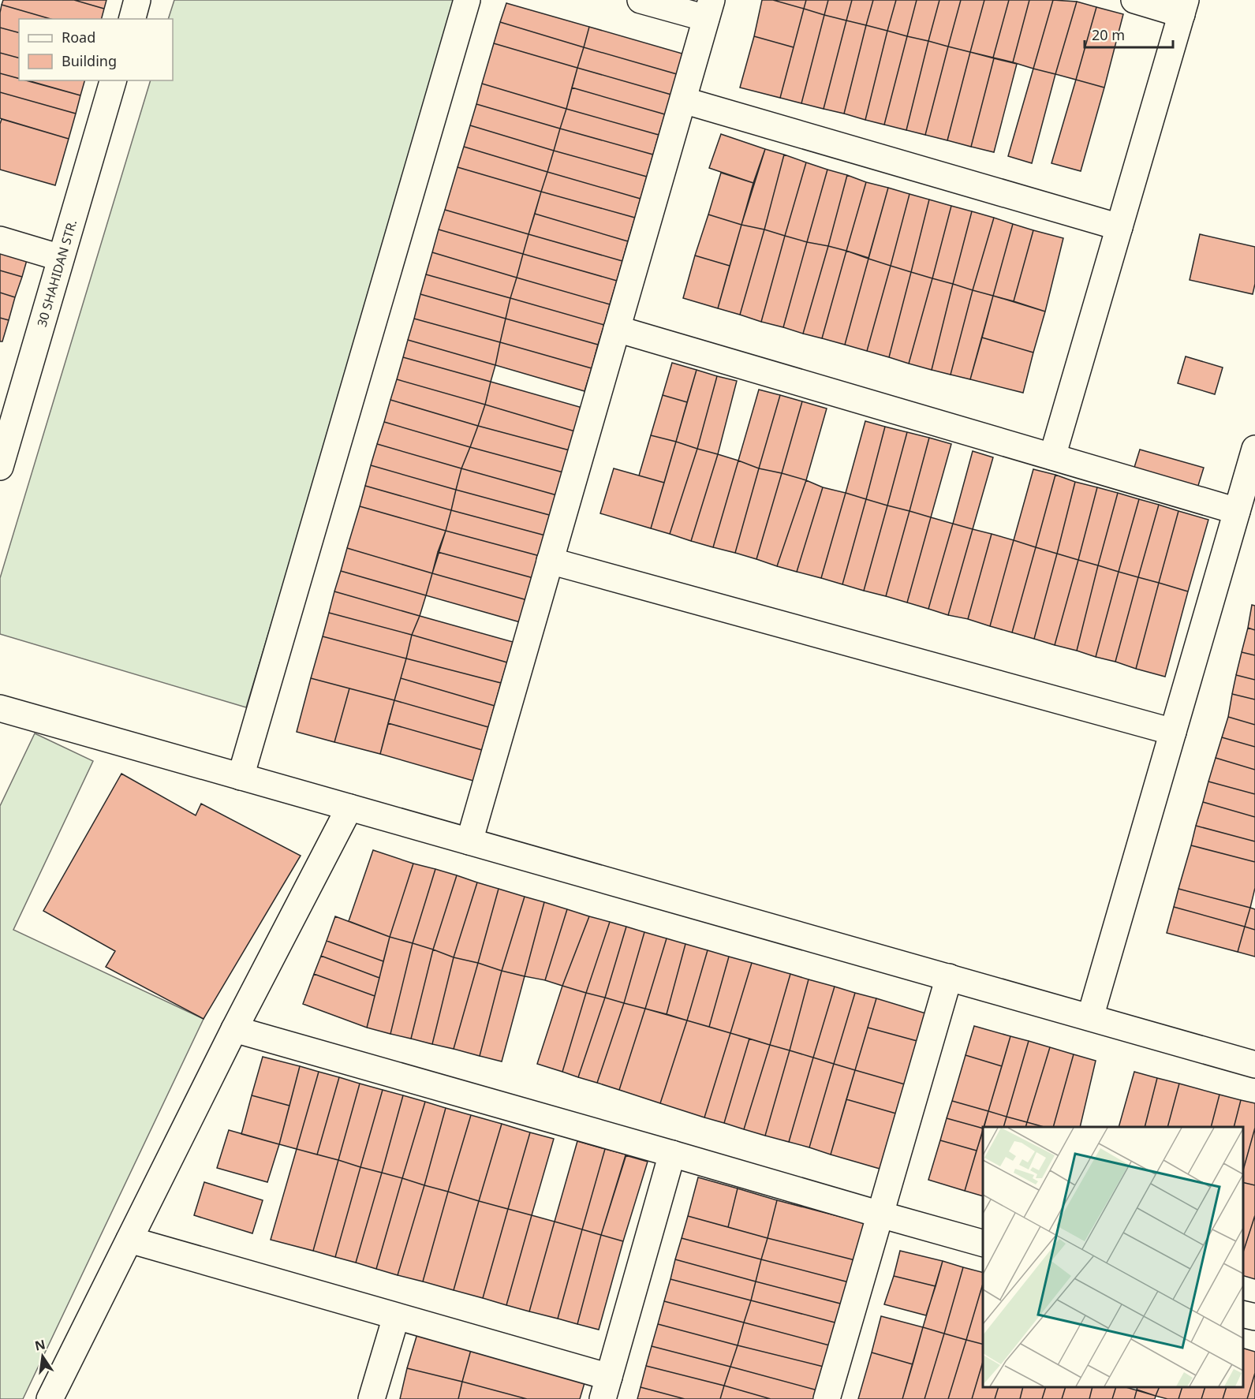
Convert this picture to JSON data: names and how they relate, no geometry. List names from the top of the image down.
{
  "streets": {
    "street": ["30 SHAHIDAN STR."]
  },
  "legend": ["Road", "Building"],
  "scale_bar": "20 m",
  "north": "top"
}
